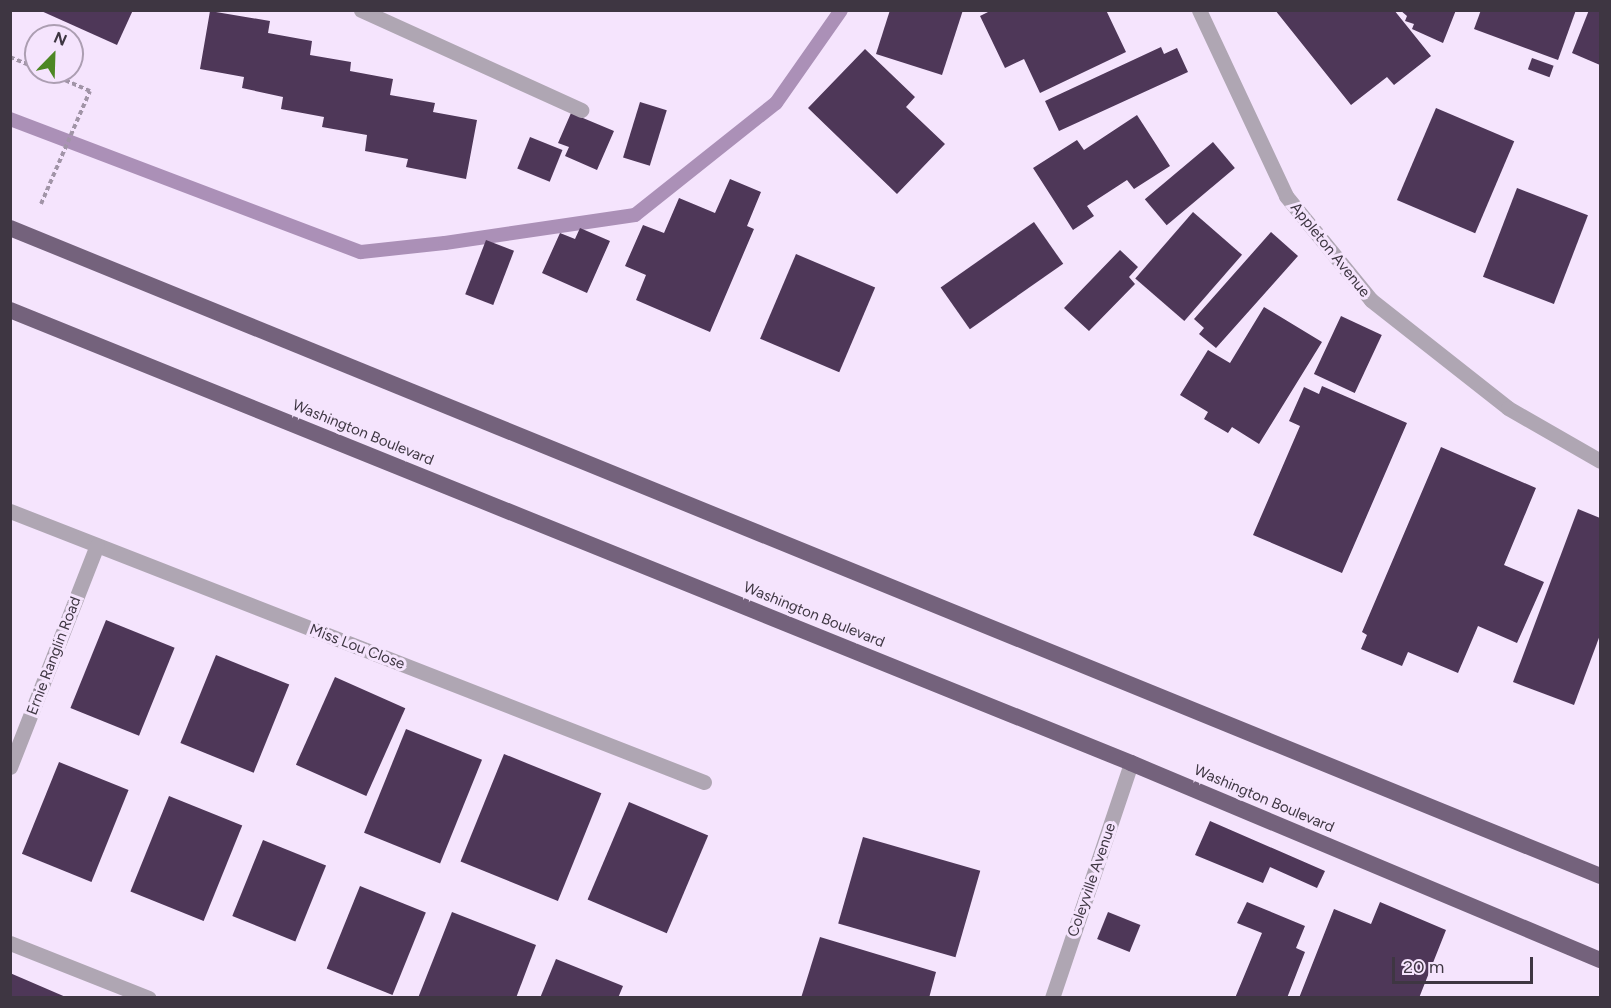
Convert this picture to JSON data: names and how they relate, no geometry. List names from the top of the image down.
{
  "streets": {
    "highway": ["Washington Boulevard"],
    "street": [
      "Appleton Avenue",
      "Miss Lou Close",
      "Ernie Ranglin Road",
      "Coleyville Avenue"
    ]
  },
  "crossings": [
    ["Washington Boulevard", "Coleyville Avenue"],
    ["Miss Lou Close", "Ernie Ranglin Road"]
  ],
  "scale_bar": "20 m",
  "north": "top right"
}
